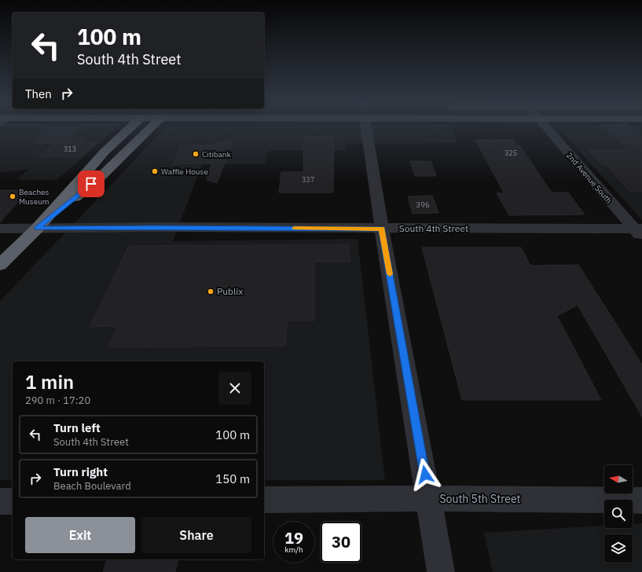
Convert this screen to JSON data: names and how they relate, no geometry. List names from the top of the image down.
{
  "streets": {
    "street": ["2nd Avenue South", "South 4th Street", "South 5th Street"]
  },
  "crossings": [
    ["2nd Avenue South", "South 4th Street"]
  ],
  "places": [
    "Citibank",
    "Waffle House",
    "Beaches Museum",
    "Publix"
  ],
  "house_numbers": [
    "313",
    "325",
    "337",
    "396"
  ],
  "north": "left",
  "page": {
    "turn": ["100 m", "South 4th Street"],
    "then": "Then",
    "heading": ["1 min", "290 m · 17:20"],
    "list": [
      {
        "name": "Turn left",
        "note": "South 4th Street",
        "value": "100 m"
      },
      {
        "name": "Turn right",
        "note": "Beach Boulevard",
        "value": "150 m"
      }
    ],
    "buttons": ["Exit", "Share"],
    "speed": "19 km/h",
    "limit": "30"
  }
}
